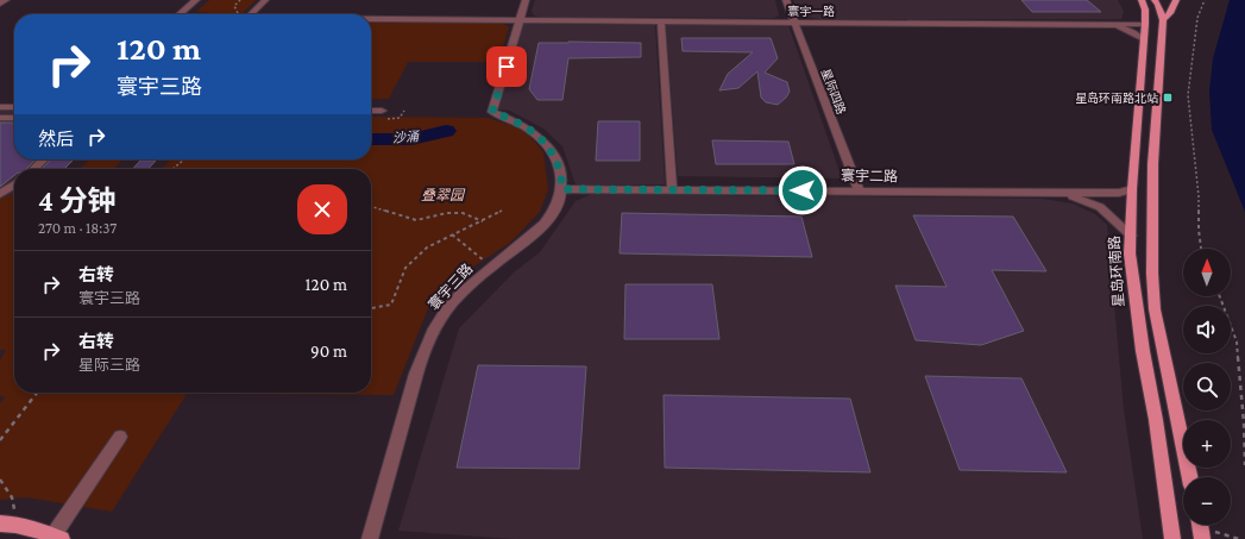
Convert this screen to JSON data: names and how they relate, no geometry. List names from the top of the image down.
{
  "streets": {
    "main road": ["星岛环南路"],
    "street": [
      "寰宇一路",
      "星际四路",
      "寰宇二路",
      "寰宇三路"
    ]
  },
  "crossings": [
    ["寰宇一路", "星际四路"],
    ["寰宇一路", "星岛环南路"],
    ["星际四路", "寰宇二路"],
    ["寰宇二路", "星岛环南路"],
    ["寰宇二路", "寰宇三路"]
  ],
  "water": ["沙涌"],
  "parks": ["叠翠园"],
  "places": {
    "transit": ["星岛环南路北站"]
  },
  "north": "top",
  "page": {
    "turn": ["120 m", "寰宇三路"],
    "then": "然后",
    "heading": ["4 分钟", "270 m · 18:37"],
    "map_buttons": ["+", "−"],
    "list": [
      {
        "name": "右转",
        "note": "寰宇三路",
        "value": "120 m"
      },
      {
        "name": "右转",
        "note": "星际三路",
        "value": "90 m"
      }
    ]
  }
}
